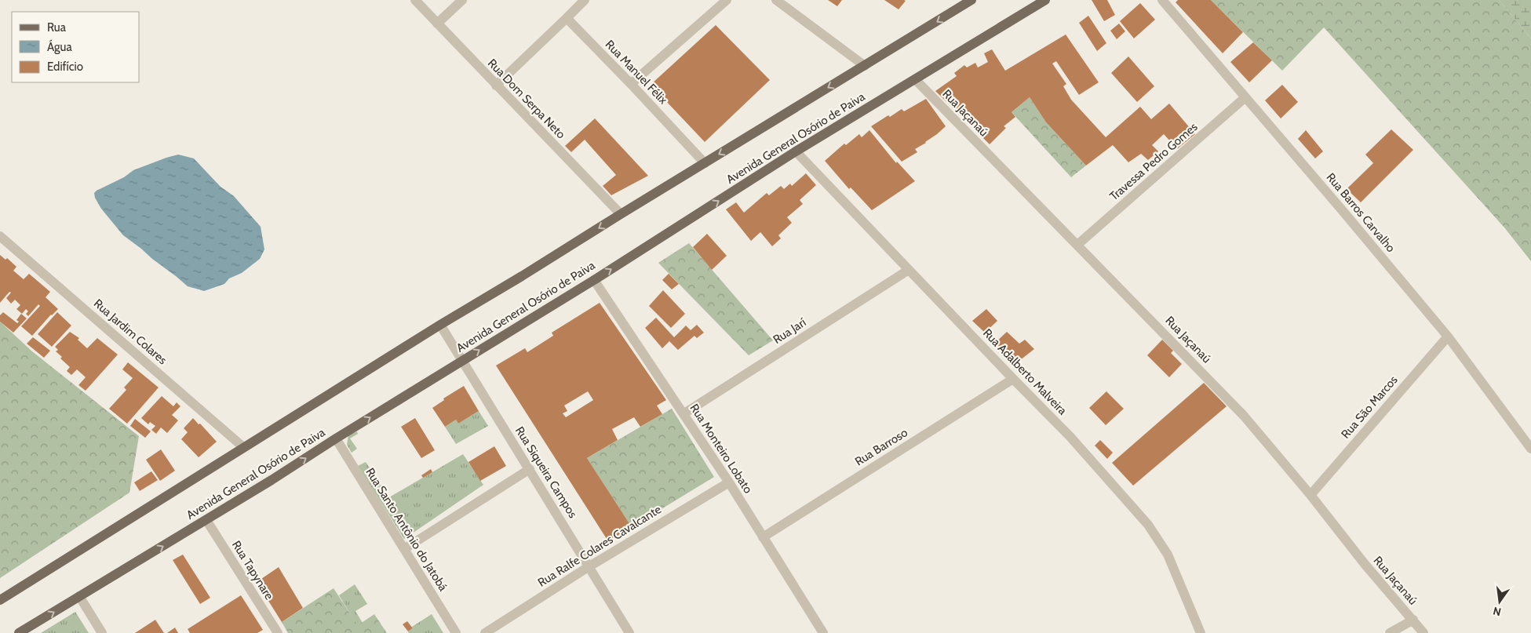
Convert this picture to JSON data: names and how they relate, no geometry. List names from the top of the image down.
{
  "streets": {
    "main road": ["Avenida General Osório de Paiva"],
    "street": [
      "Rua Manuel Félix",
      "Rua Dom Serpa Neto",
      "Rua Jaçanaú",
      "Travessa Pedro Gomes",
      "Rua Barros Carvalho",
      "Rua Jarí",
      "Rua Jardim Colares",
      "Rua Adalberto Malveira",
      "Rua São Marcos",
      "Rua Barroso",
      "Rua Monteiro Lobato",
      "Rua Siqueira Campos",
      "Rua Santo Antônio do Jatobá",
      "Rua Ralfe Colares Cavalcante",
      "Rua Tapynare"
    ]
  },
  "crossings": [
    ["Rua Jaçanaú", "Avenida General Osório de Paiva"],
    ["Rua Jaçanaú", "Travessa Pedro Gomes"],
    ["Rua Jaçanaú", "Rua São Marcos"],
    ["Avenida General Osório de Paiva", "Rua Adalberto Malveira"],
    ["Avenida General Osório de Paiva", "Rua Monteiro Lobato"],
    ["Avenida General Osório de Paiva", "Rua Siqueira Campos"],
    ["Avenida General Osório de Paiva", "Rua Santo Antônio do Jatobá"],
    ["Avenida General Osório de Paiva", "Rua Tapynare"],
    ["Travessa Pedro Gomes", "Rua Barros Carvalho"],
    ["Rua Barros Carvalho", "Rua São Marcos"],
    ["Rua Jarí", "Rua Adalberto Malveira"],
    ["Rua Jarí", "Rua Monteiro Lobato"],
    ["Rua Adalberto Malveira", "Rua Barroso"],
    ["Rua Barroso", "Rua Monteiro Lobato"],
    ["Rua Monteiro Lobato", "Rua Ralfe Colares Cavalcante"],
    ["Rua Siqueira Campos", "Rua Ralfe Colares Cavalcante"]
  ],
  "legend": ["Rua", "Água", "Edifício"],
  "north": "bottom"
}
